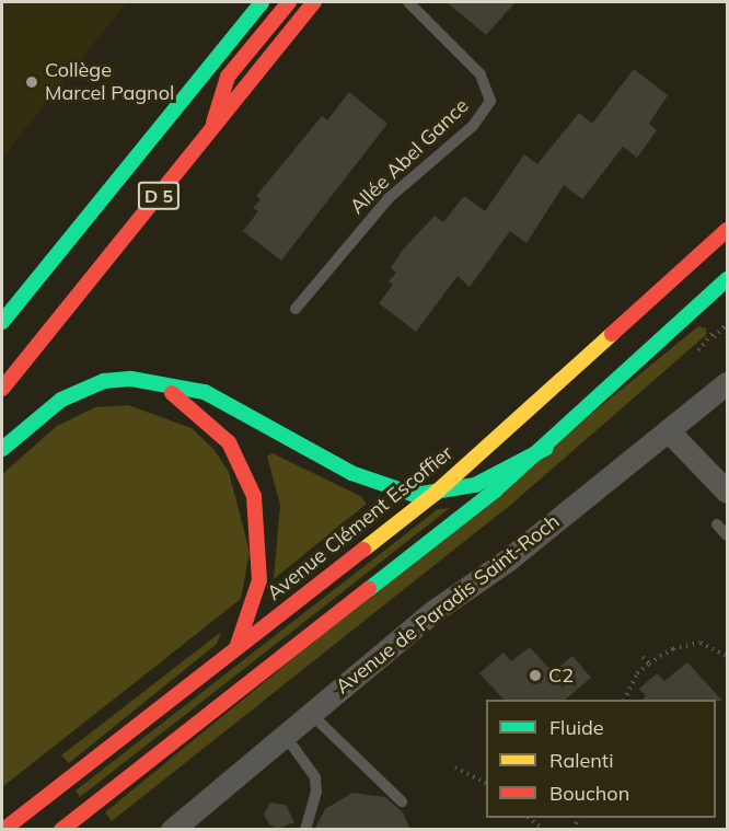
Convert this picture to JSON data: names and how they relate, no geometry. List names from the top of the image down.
{
  "streets": {
    "main road": ["D 5", "Avenue Clément Escoffier"],
    "street": ["Avenue de Paradis Saint-Roch"],
    "lane": ["Allée Abel Gance"]
  },
  "places": ["Collège Marcel Pagnol", "C2"],
  "legend": ["Fluide", "Ralenti", "Bouchon"]
}
